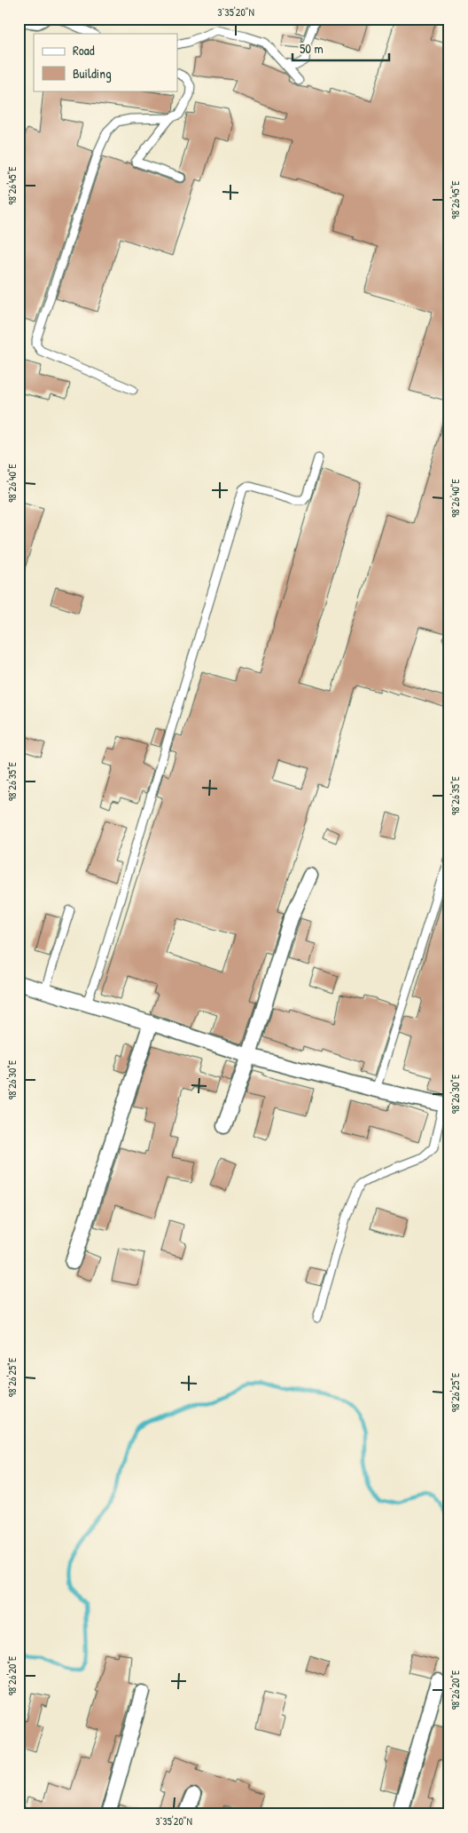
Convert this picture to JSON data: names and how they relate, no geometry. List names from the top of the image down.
{
  "legend": ["Road", "Building"],
  "scale_bar": "50 m",
  "coordinates": [
    "3°35'20\"N",
    "98°26'45\"E",
    "98°26'40\"E",
    "98°26'35\"E",
    "98°26'30\"E",
    "98°26'25\"E",
    "98°26'20\"E"
  ]
}
